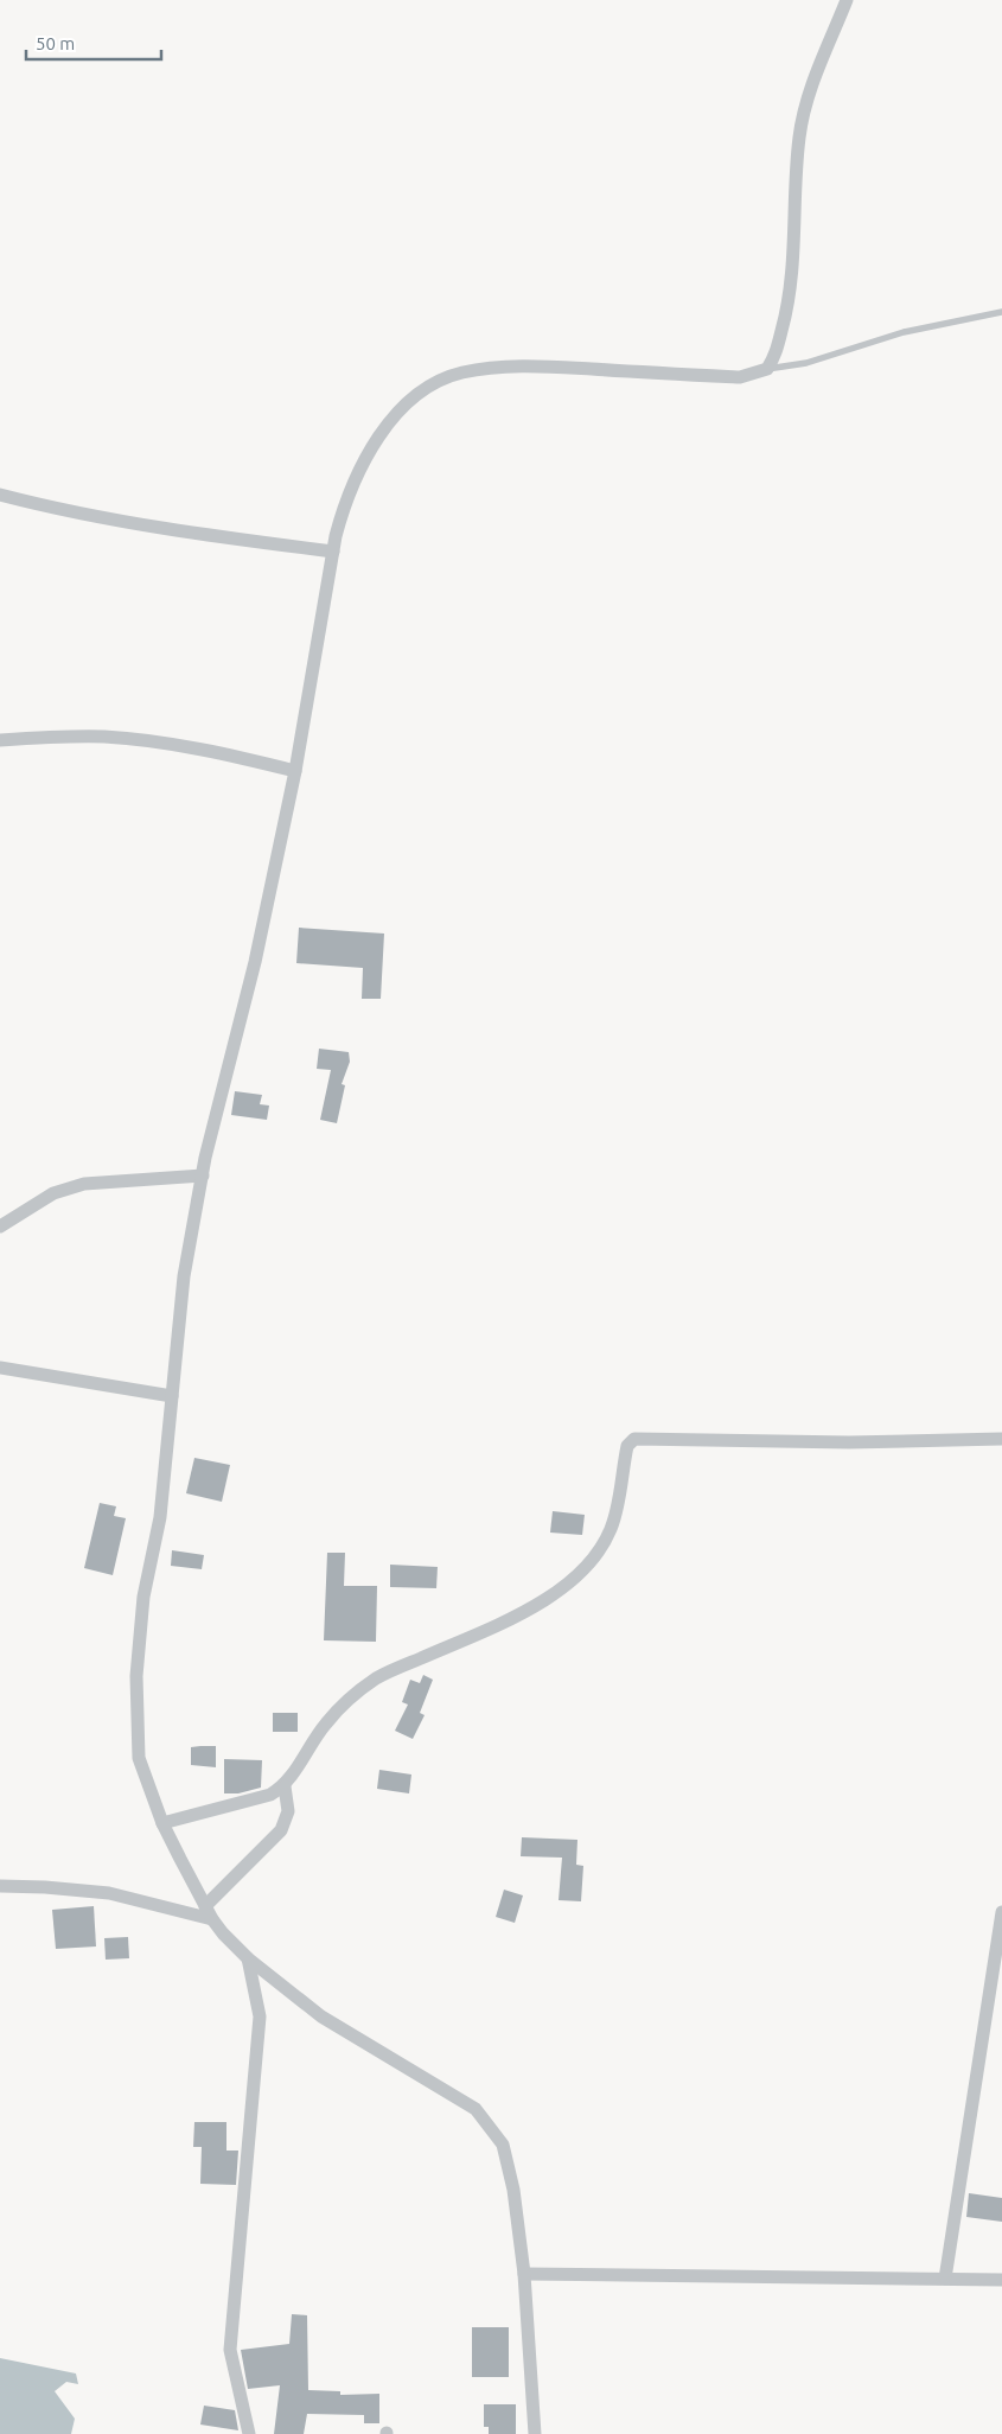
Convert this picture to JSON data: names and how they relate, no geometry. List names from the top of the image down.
{
  "scale_bar": "50 m"
}
